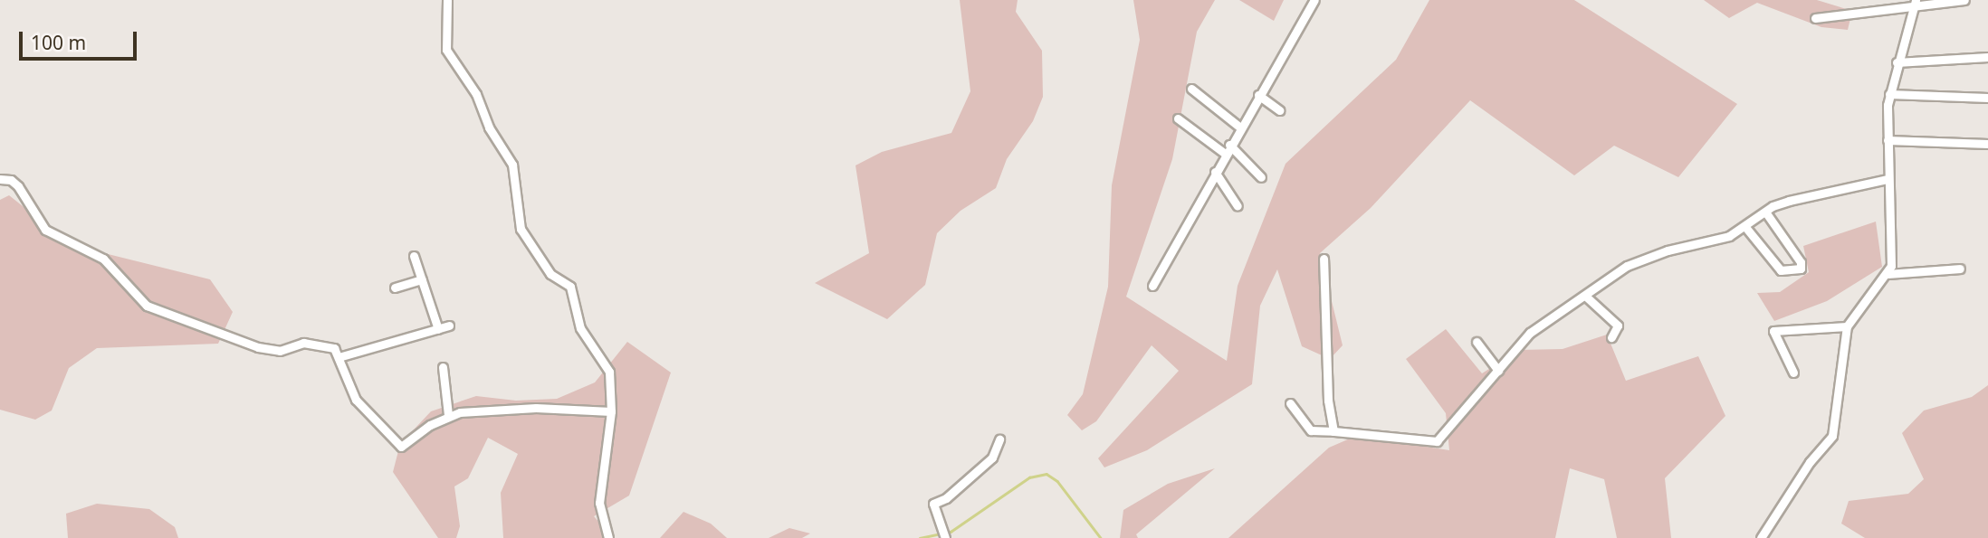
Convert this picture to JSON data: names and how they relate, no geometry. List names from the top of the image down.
{
  "scale_bar": "100 m"
}
